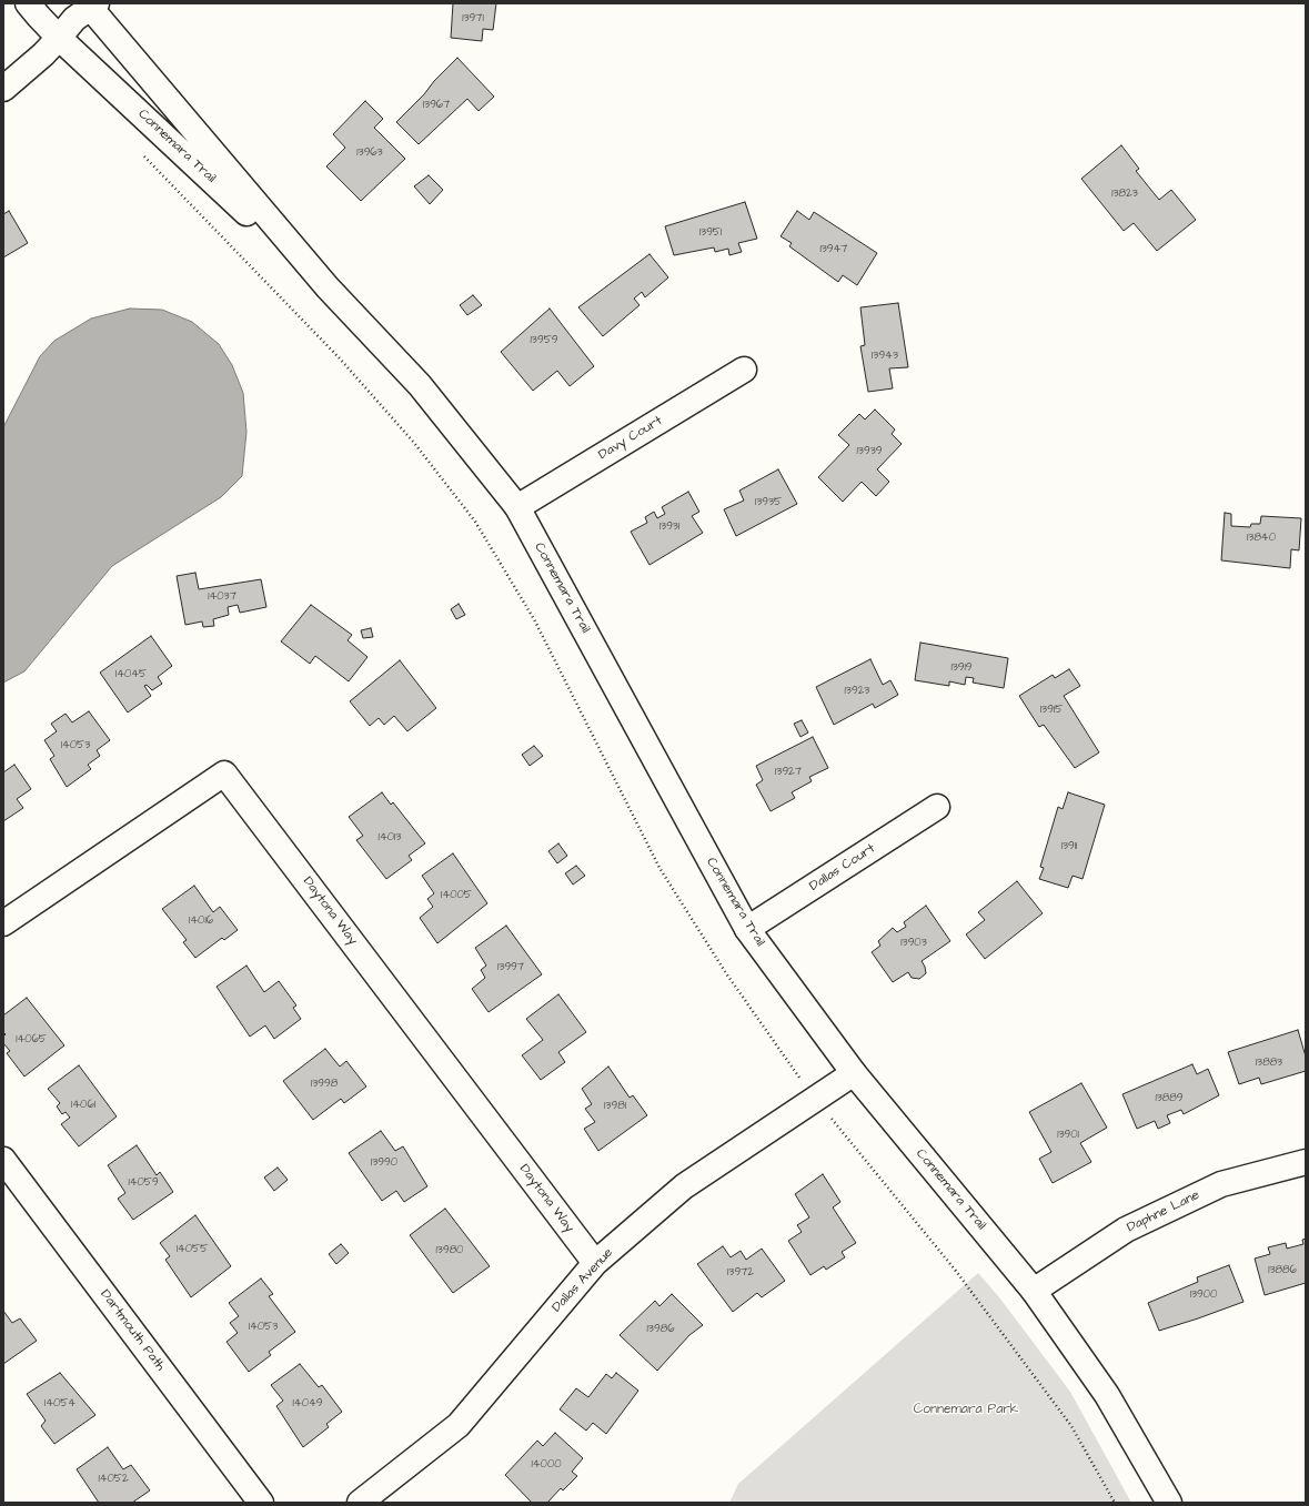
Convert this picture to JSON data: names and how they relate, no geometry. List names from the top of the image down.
{
  "streets": {
    "street": [
      "Connemara Trail",
      "Davy Court",
      "Dallas Court",
      "Daytona Way",
      "Daphne Lane",
      "Dallas Avenue",
      "Dartmouth Path"
    ]
  },
  "crossings": [
    ["Connemara Trail", "Davy Court"],
    ["Connemara Trail", "Dallas Court"],
    ["Connemara Trail", "Daphne Lane"],
    ["Connemara Trail", "Dallas Avenue"],
    ["Daytona Way", "Dallas Avenue"]
  ],
  "parks": ["Connemara Park"],
  "house_numbers": [
    "13971",
    "13967",
    "13963",
    "13823",
    "13951",
    "13947",
    "13959",
    "13943",
    "13939",
    "13935",
    "13931",
    "13840",
    "14037",
    "13919",
    "14045",
    "13923",
    "13915",
    "14053",
    "13927",
    "14013",
    "13911",
    "14005",
    "14016",
    "13903",
    "13997",
    "14065",
    "13883",
    "13998",
    "13889",
    "14061",
    "13981",
    "13901",
    "13990",
    "14059",
    "14055",
    "13980",
    "13886",
    "13972",
    "13900",
    "14053",
    "13986",
    "14054",
    "14049",
    "14000",
    "14052"
  ]
}
